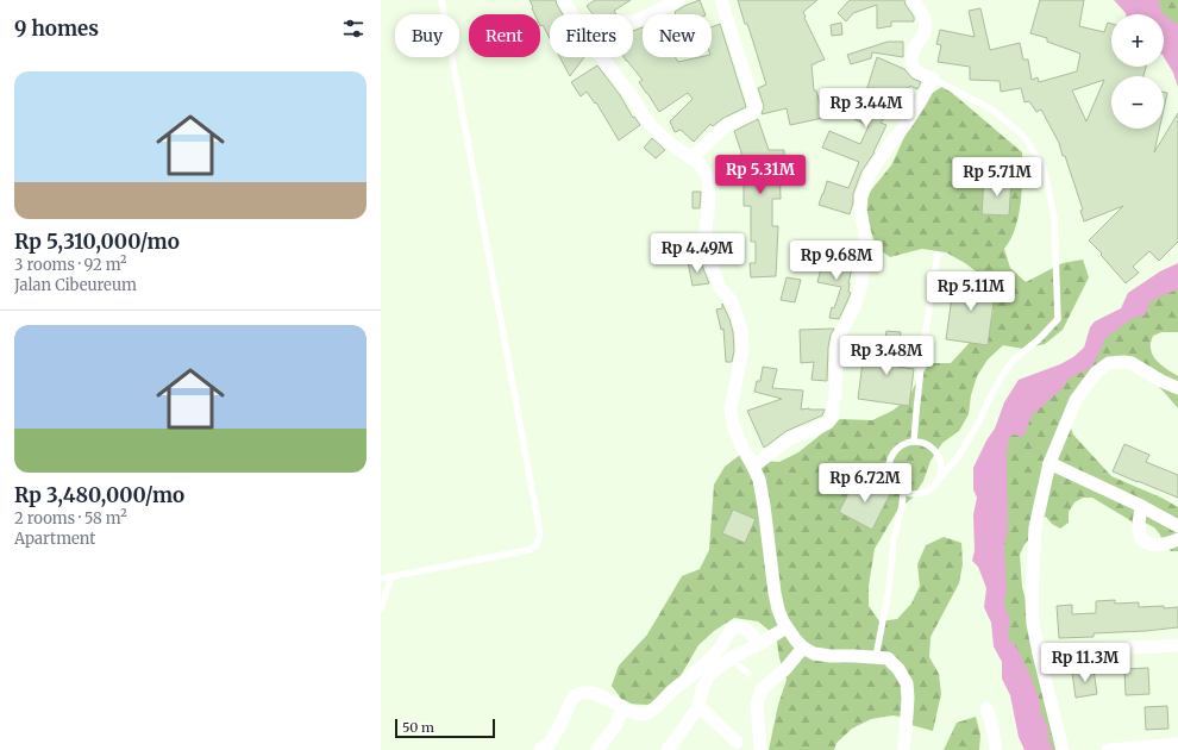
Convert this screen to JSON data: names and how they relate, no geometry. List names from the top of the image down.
{
  "scale_bar": "50 m",
  "page": {
    "heading": "9 homes",
    "map_buttons": ["+", "−"],
    "chip": [
      "Buy",
      "Rent",
      "Filters",
      "New"
    ],
    "list": [
      {
        "name": "Rp 5,310,000/mo",
        "note": "3 rooms · 92 m² · Jalan Cibeureum"
      },
      {
        "name": "Rp 3,480,000/mo",
        "note": "2 rooms · 58 m² · Apartment"
      }
    ],
    "price": [
      "Rp 3.44M",
      "Rp 5.31M",
      "Rp 5.71M",
      "Rp 4.49M",
      "Rp 9.68M",
      "Rp 5.11M",
      "Rp 3.48M",
      "Rp 6.72M",
      "Rp 11.3M"
    ],
    "scale": "50 m"
  }
}
